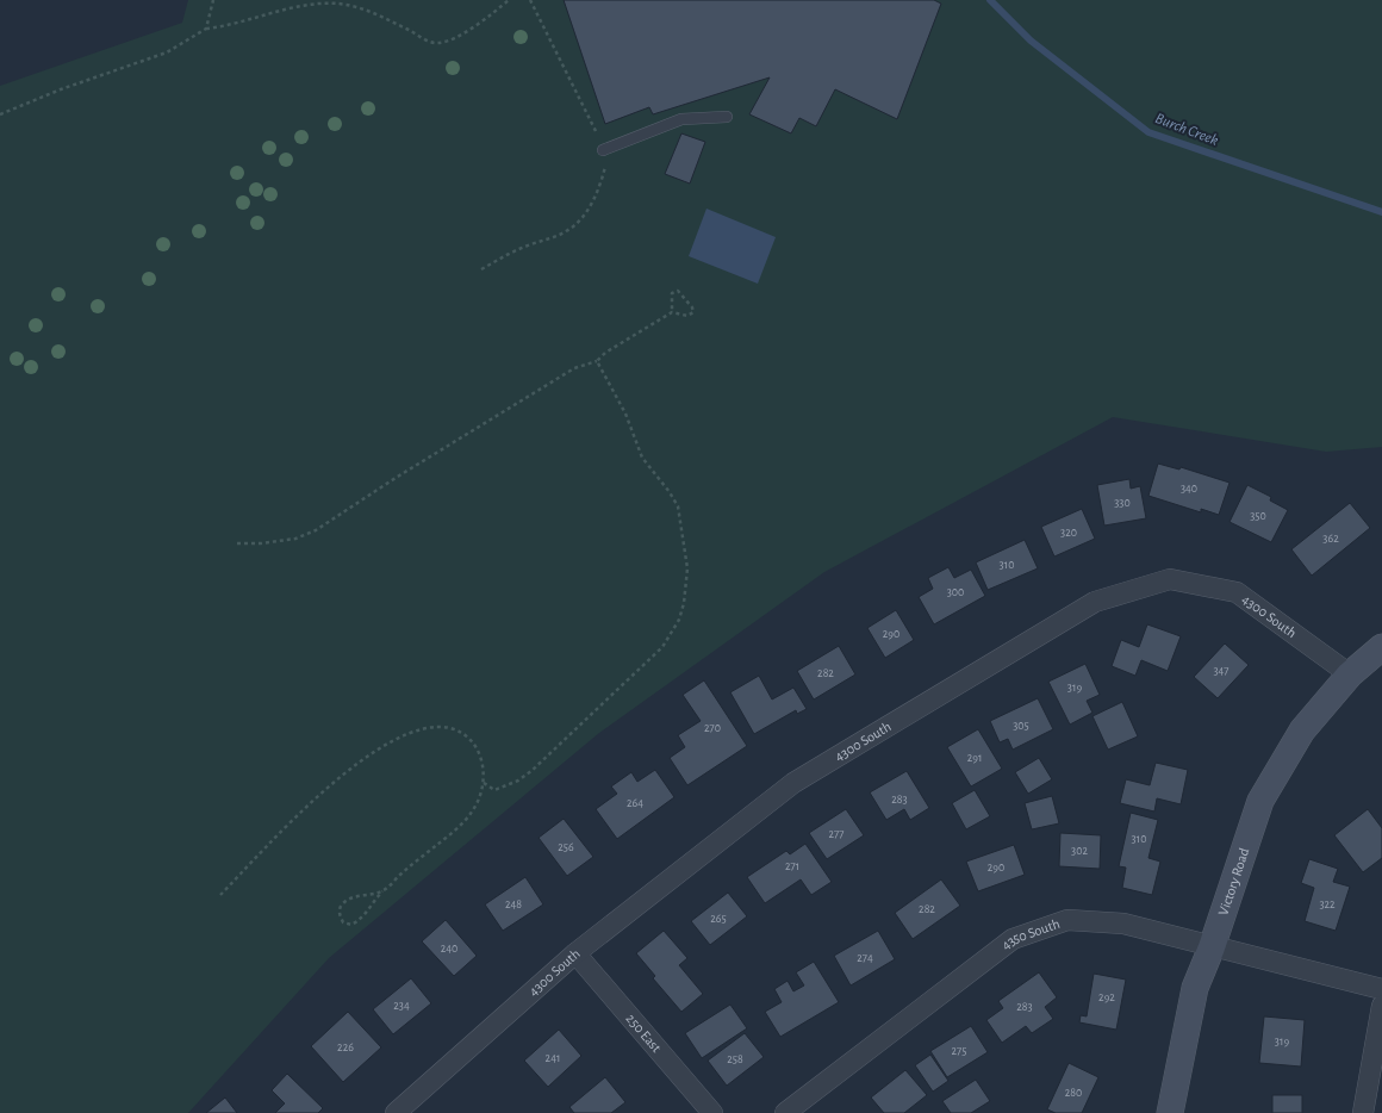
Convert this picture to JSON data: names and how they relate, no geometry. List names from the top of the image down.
{
  "streets": {
    "street": [
      "4300 South",
      "Victory Road",
      "4350 South",
      "250 East"
    ]
  },
  "crossings": [
    ["4300 South", "Victory Road"],
    ["4300 South", "250 East"],
    ["Victory Road", "4350 South"]
  ],
  "water": ["Burch Creek"],
  "house_numbers": [
    "340",
    "330",
    "350",
    "320",
    "362",
    "310",
    "300",
    "290",
    "347",
    "282",
    "319",
    "305",
    "270",
    "291",
    "283",
    "264",
    "277",
    "310",
    "256",
    "302",
    "271",
    "290",
    "248",
    "322",
    "282",
    "265",
    "240",
    "274",
    "292",
    "234",
    "283",
    "319",
    "226",
    "275",
    "241",
    "258",
    "280"
  ]
}
